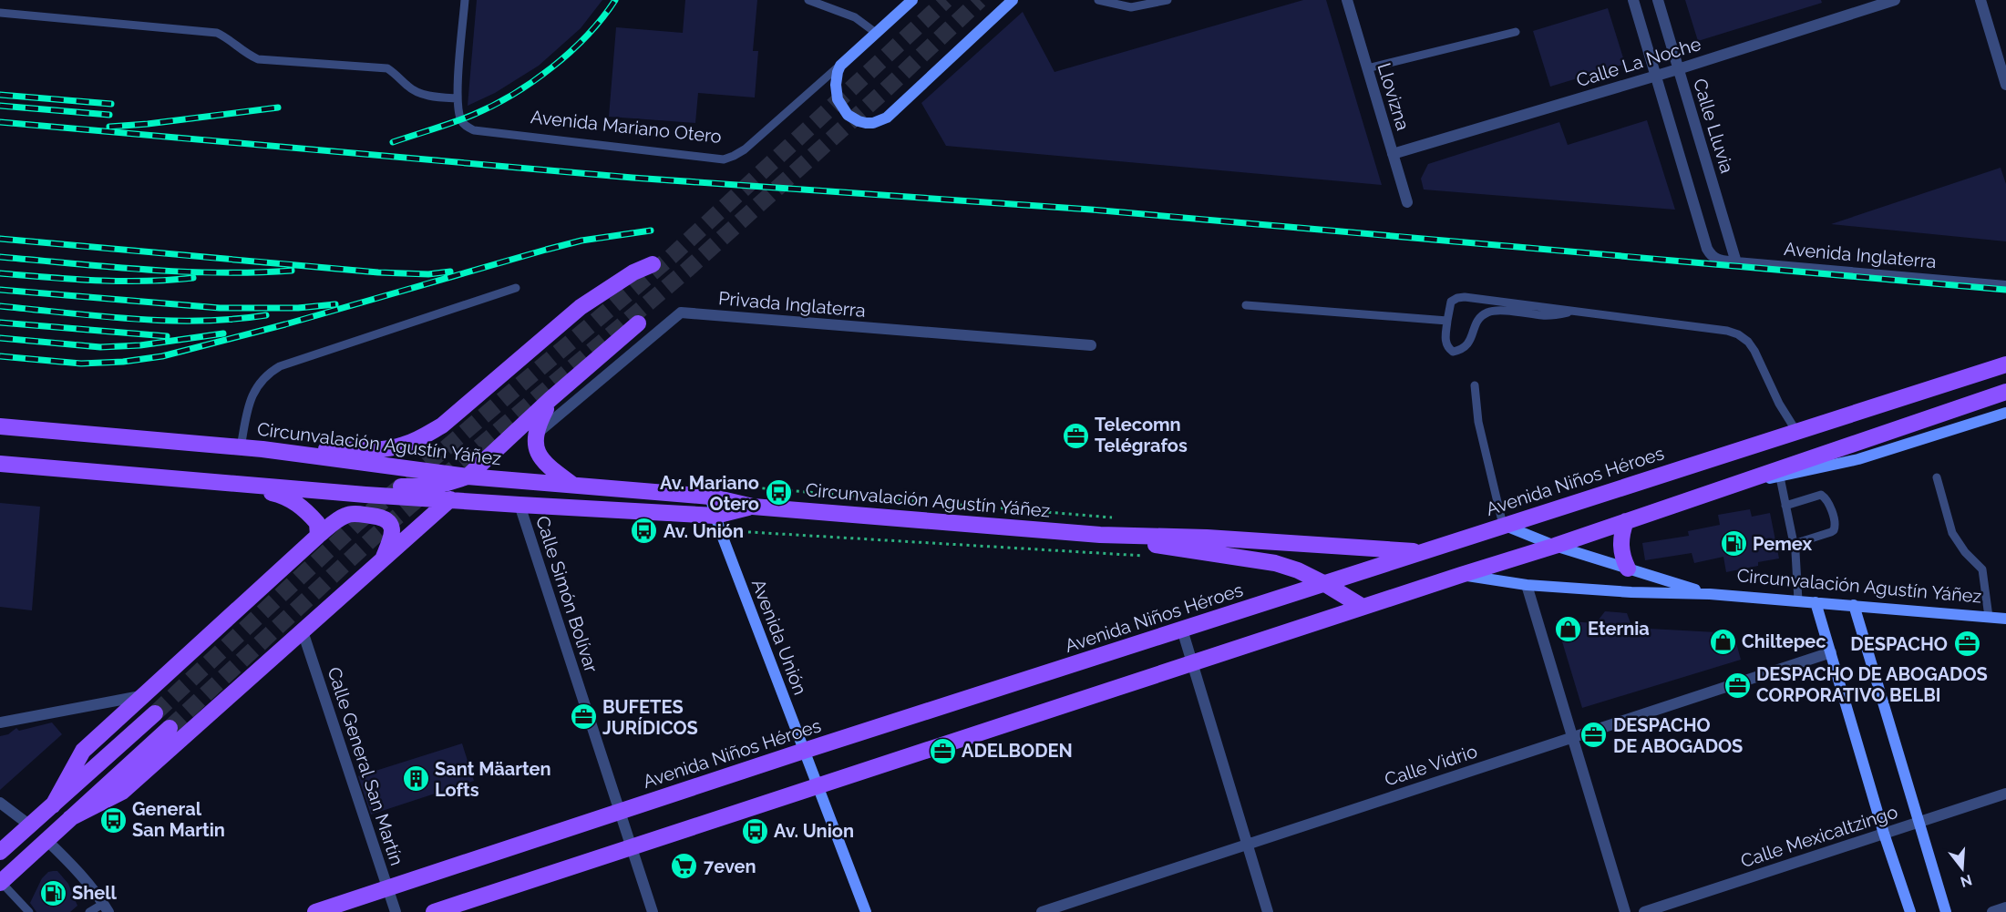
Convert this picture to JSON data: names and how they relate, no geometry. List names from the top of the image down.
{
  "streets": {
    "main road": [
      "Avenida Mariano Otero",
      "Circunvalación Agustín Yáñez",
      "Avenida Niños Héroes",
      "Avenida Unión"
    ],
    "street": [
      "Calle La Noche",
      "Llovizna",
      "Calle Lluvia",
      "Avenida Inglaterra",
      "Privada Inglaterra",
      "Calle Simón Bolívar",
      "Calle Vidrio",
      "Calle General San Martín",
      "Calle Mexicaltzingo"
    ]
  },
  "crossings": [
    ["Calle La Noche", "Llovizna"],
    ["Calle La Noche", "Calle Lluvia"],
    ["Calle La Noche", "Avenida Inglaterra"],
    ["Calle Lluvia", "Avenida Inglaterra"],
    ["Circunvalación Agustín Yáñez", "Avenida Niños Héroes"],
    ["Circunvalación Agustín Yáñez", "Calle Simón Bolívar"],
    ["Circunvalación Agustín Yáñez", "Avenida Unión"],
    ["Avenida Niños Héroes", "Calle Simón Bolívar"],
    ["Avenida Niños Héroes", "Avenida Unión"],
    ["Avenida Niños Héroes", "Calle General San Martín"]
  ],
  "places": {
    "office": [
      "Telecomn Telégrafos",
      "DESPACHO",
      "DESPACHO DE ABOGADOS CORPORATIVO BELBI",
      "BUFETES JURÍDICOS",
      "DESPACHO DE ABOGADOS",
      "ADELBODEN"
    ],
    "bus stop": [
      "Av. Mariano Otero",
      "Av. Unión",
      "General San Martin",
      "Av. Union"
    ],
    "fuel station": ["Pemex", "Shell"],
    "shop": ["Eternia", "Chiltepec"],
    "building": ["Sant Mäarten Lofts"],
    "supermarket": ["7even"]
  },
  "north": "bottom"
}
